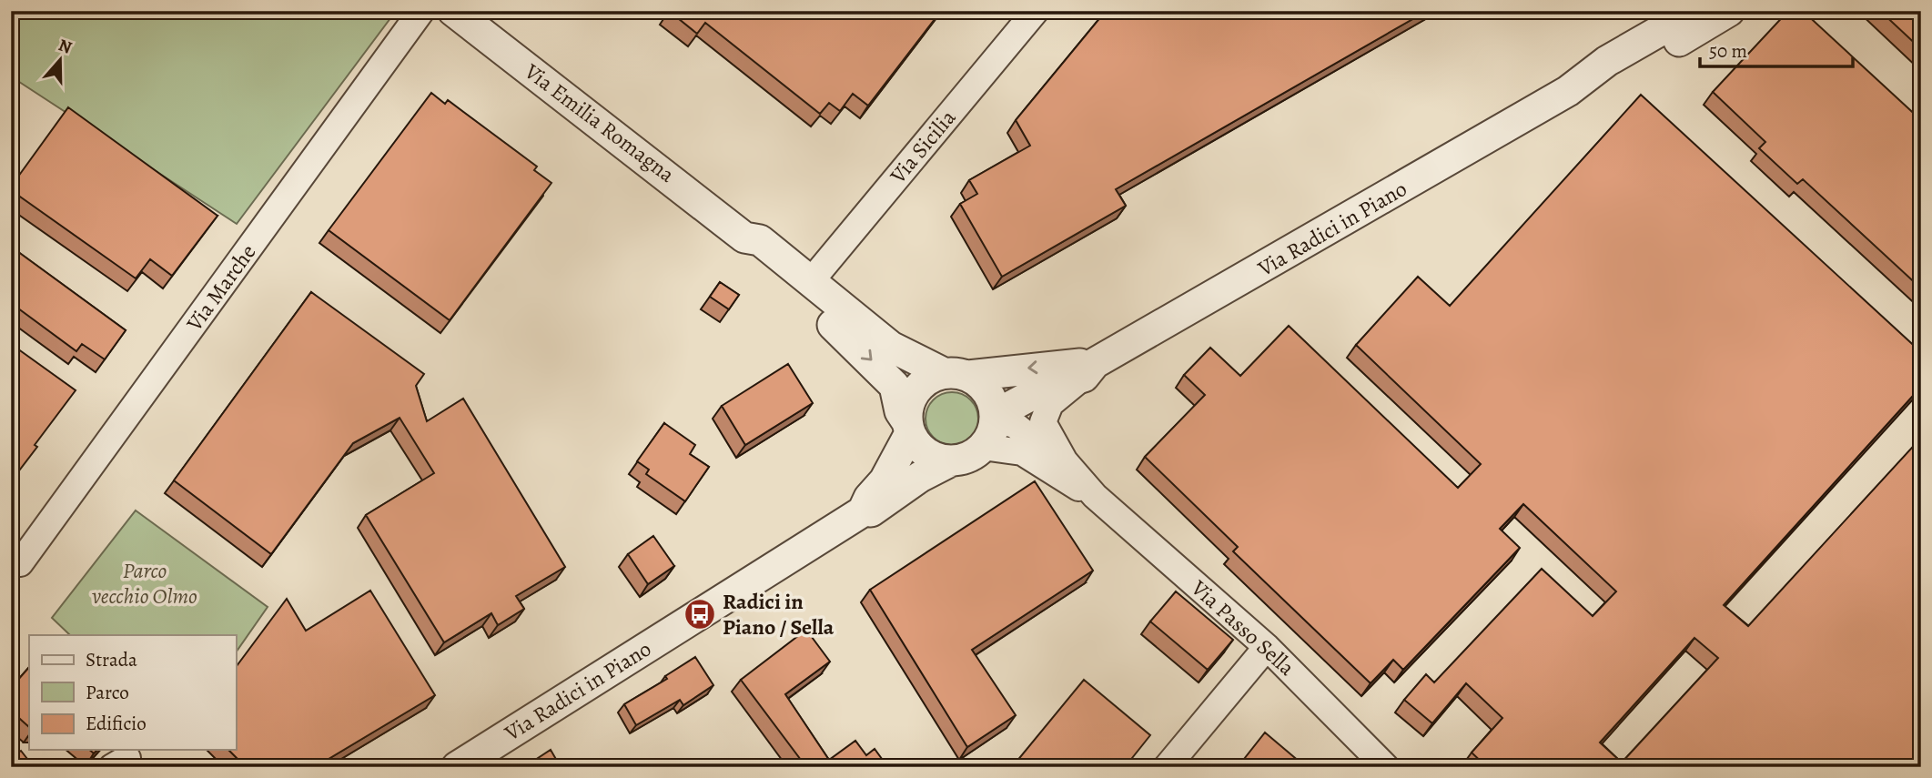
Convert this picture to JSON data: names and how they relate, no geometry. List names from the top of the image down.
{
  "streets": {
    "street": [
      "Via Emilia Romagna",
      "Via Sicilia",
      "Via Radici in Piano",
      "Via Marche",
      "Via Passo Sella"
    ]
  },
  "crossings": [
    ["Via Emilia Romagna", "Via Sicilia"],
    ["Via Emilia Romagna", "Via Radici in Piano"],
    ["Via Emilia Romagna", "Via Passo Sella"],
    ["Via Radici in Piano", "Via Passo Sella"]
  ],
  "parks": ["Parco vecchio Olmo"],
  "places": {
    "bus stop": ["Radici in Piano / Sella"]
  },
  "legend": ["Strada", "Parco", "Edificio"],
  "scale_bar": "50 m",
  "north": "top"
}
